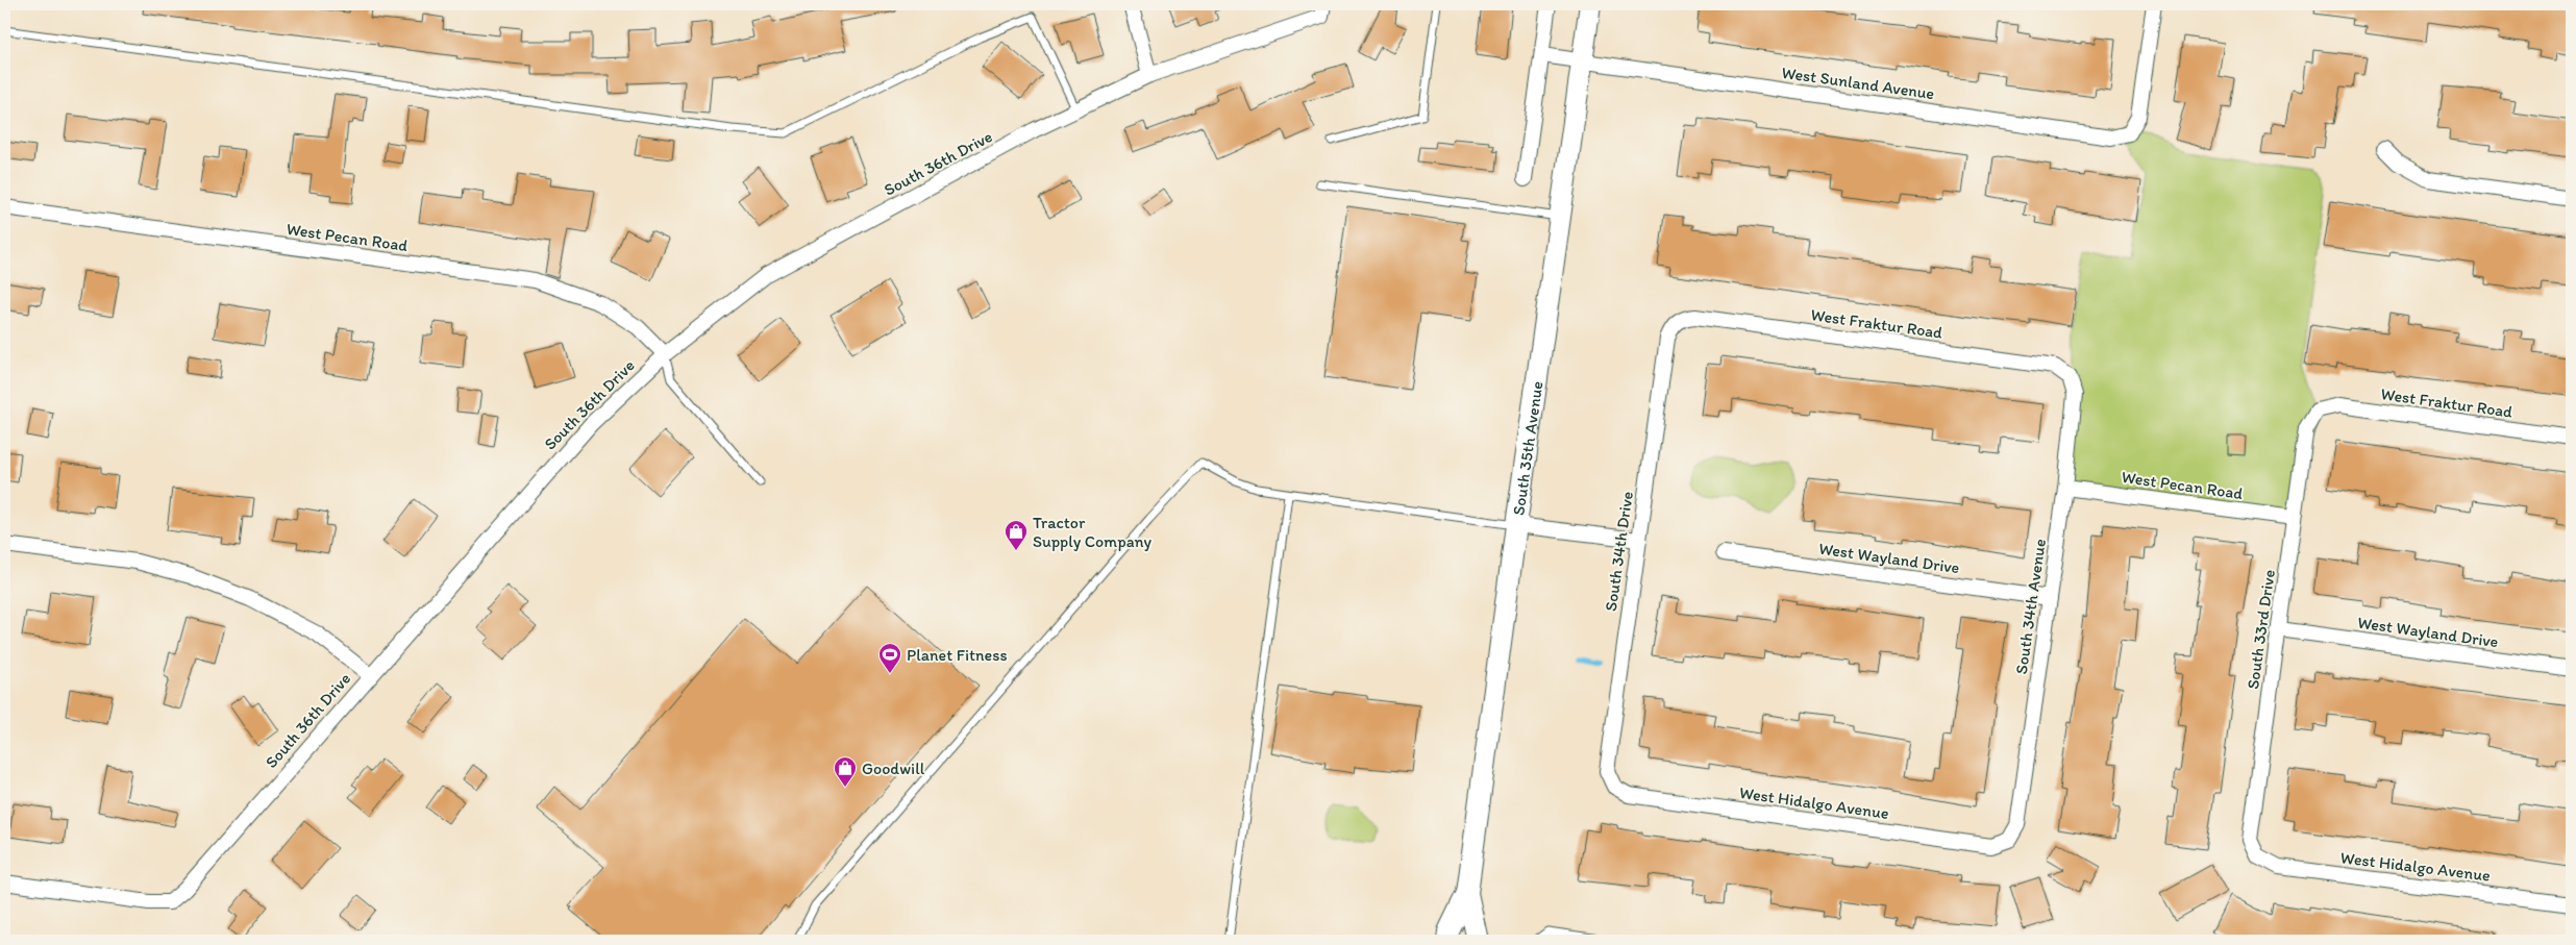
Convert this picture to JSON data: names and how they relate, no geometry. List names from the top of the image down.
{
  "streets": {
    "main road": ["South 35th Avenue"],
    "street": [
      "West Sunland Avenue",
      "South 36th Drive",
      "West Pecan Road",
      "West Fraktur Road",
      "South 34th Drive",
      "West Wayland Drive",
      "South 34th Avenue",
      "South 33rd Drive",
      "West Hidalgo Avenue"
    ]
  },
  "crossings": [
    ["West Sunland Avenue", "South 35th Avenue"],
    ["South 36th Drive", "West Pecan Road"],
    ["West Pecan Road", "South 34th Avenue"],
    ["West Pecan Road", "South 33rd Drive"],
    ["West Fraktur Road", "South 34th Drive"],
    ["West Fraktur Road", "South 34th Avenue"],
    ["West Fraktur Road", "South 33rd Drive"],
    ["South 34th Drive", "West Hidalgo Avenue"],
    ["West Wayland Drive", "South 34th Avenue"],
    ["West Wayland Drive", "South 33rd Drive"],
    ["South 34th Avenue", "West Hidalgo Avenue"],
    ["South 33rd Drive", "West Hidalgo Avenue"]
  ],
  "places": {
    "shop": ["Tractor Supply Company", "Goodwill"],
    "sports": ["Planet Fitness"]
  }
}
